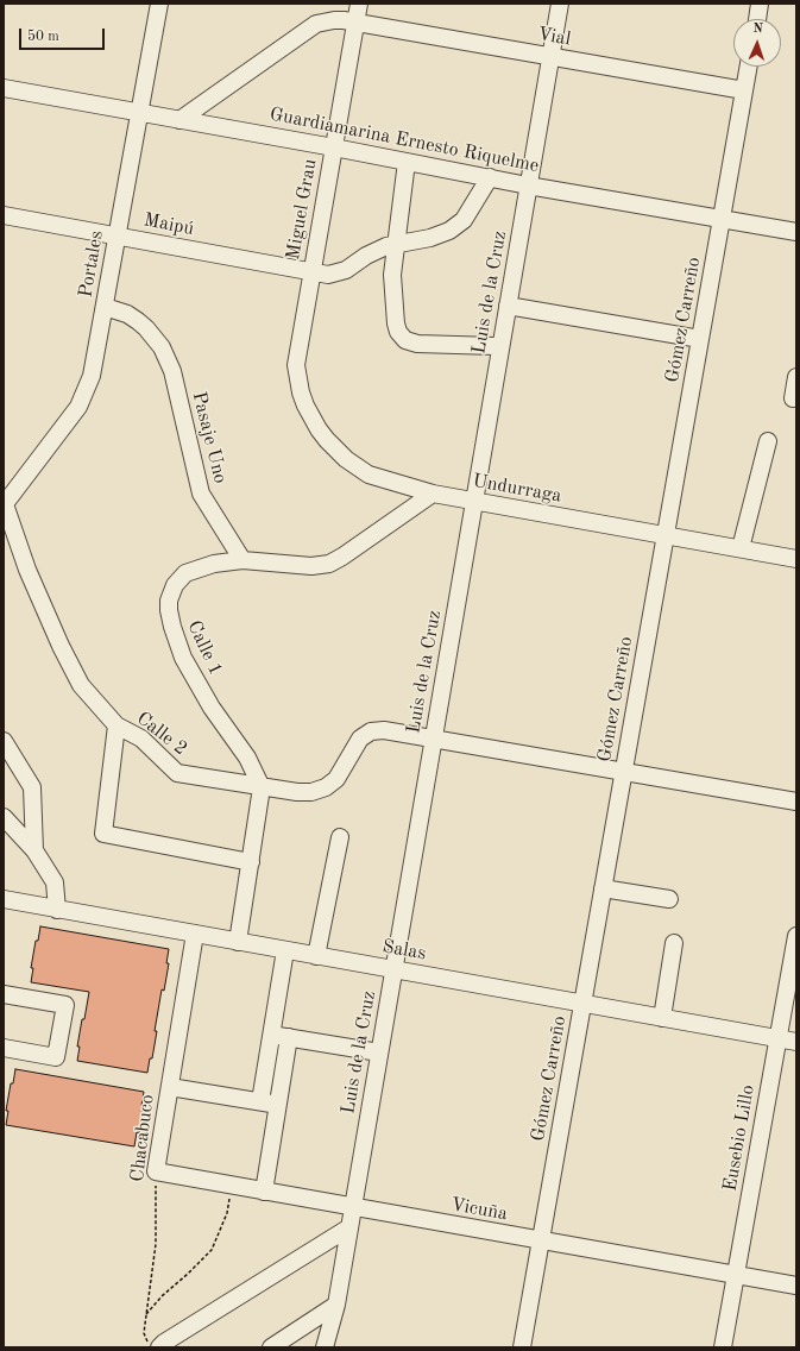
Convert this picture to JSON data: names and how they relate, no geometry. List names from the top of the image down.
{
  "streets": {
    "street": [
      "Vial",
      "Guardiamarina Ernesto Riquelme",
      "Miguel Grau",
      "Maipú",
      "Portales",
      "Luis de la Cruz",
      "Gómez Carreño",
      "Pasaje Uno",
      "Undurraga",
      "Calle 1",
      "Calle 2",
      "Salas",
      "Chacabuco",
      "Eusebio Lillo",
      "Vicuña"
    ]
  },
  "crossings": [
    ["Vial", "Guardiamarina Ernesto Riquelme"],
    ["Vial", "Miguel Grau"],
    ["Vial", "Luis de la Cruz"],
    ["Vial", "Gómez Carreño"],
    ["Guardiamarina Ernesto Riquelme", "Miguel Grau"],
    ["Guardiamarina Ernesto Riquelme", "Portales"],
    ["Guardiamarina Ernesto Riquelme", "Luis de la Cruz"],
    ["Guardiamarina Ernesto Riquelme", "Gómez Carreño"],
    ["Miguel Grau", "Maipú"],
    ["Miguel Grau", "Undurraga"],
    ["Maipú", "Portales"],
    ["Portales", "Pasaje Uno"],
    ["Portales", "Calle 2"],
    ["Luis de la Cruz", "Undurraga"],
    ["Luis de la Cruz", "Calle 2"],
    ["Luis de la Cruz", "Salas"],
    ["Luis de la Cruz", "Vicuña"],
    ["Gómez Carreño", "Undurraga"],
    ["Gómez Carreño", "Calle 2"],
    ["Gómez Carreño", "Salas"],
    ["Gómez Carreño", "Vicuña"],
    ["Pasaje Uno", "Calle 1"],
    ["Calle 1", "Calle 2"],
    ["Salas", "Chacabuco"],
    ["Salas", "Eusebio Lillo"],
    ["Chacabuco", "Vicuña"],
    ["Eusebio Lillo", "Vicuña"]
  ],
  "scale_bar": "50 m",
  "north": "top"
}
